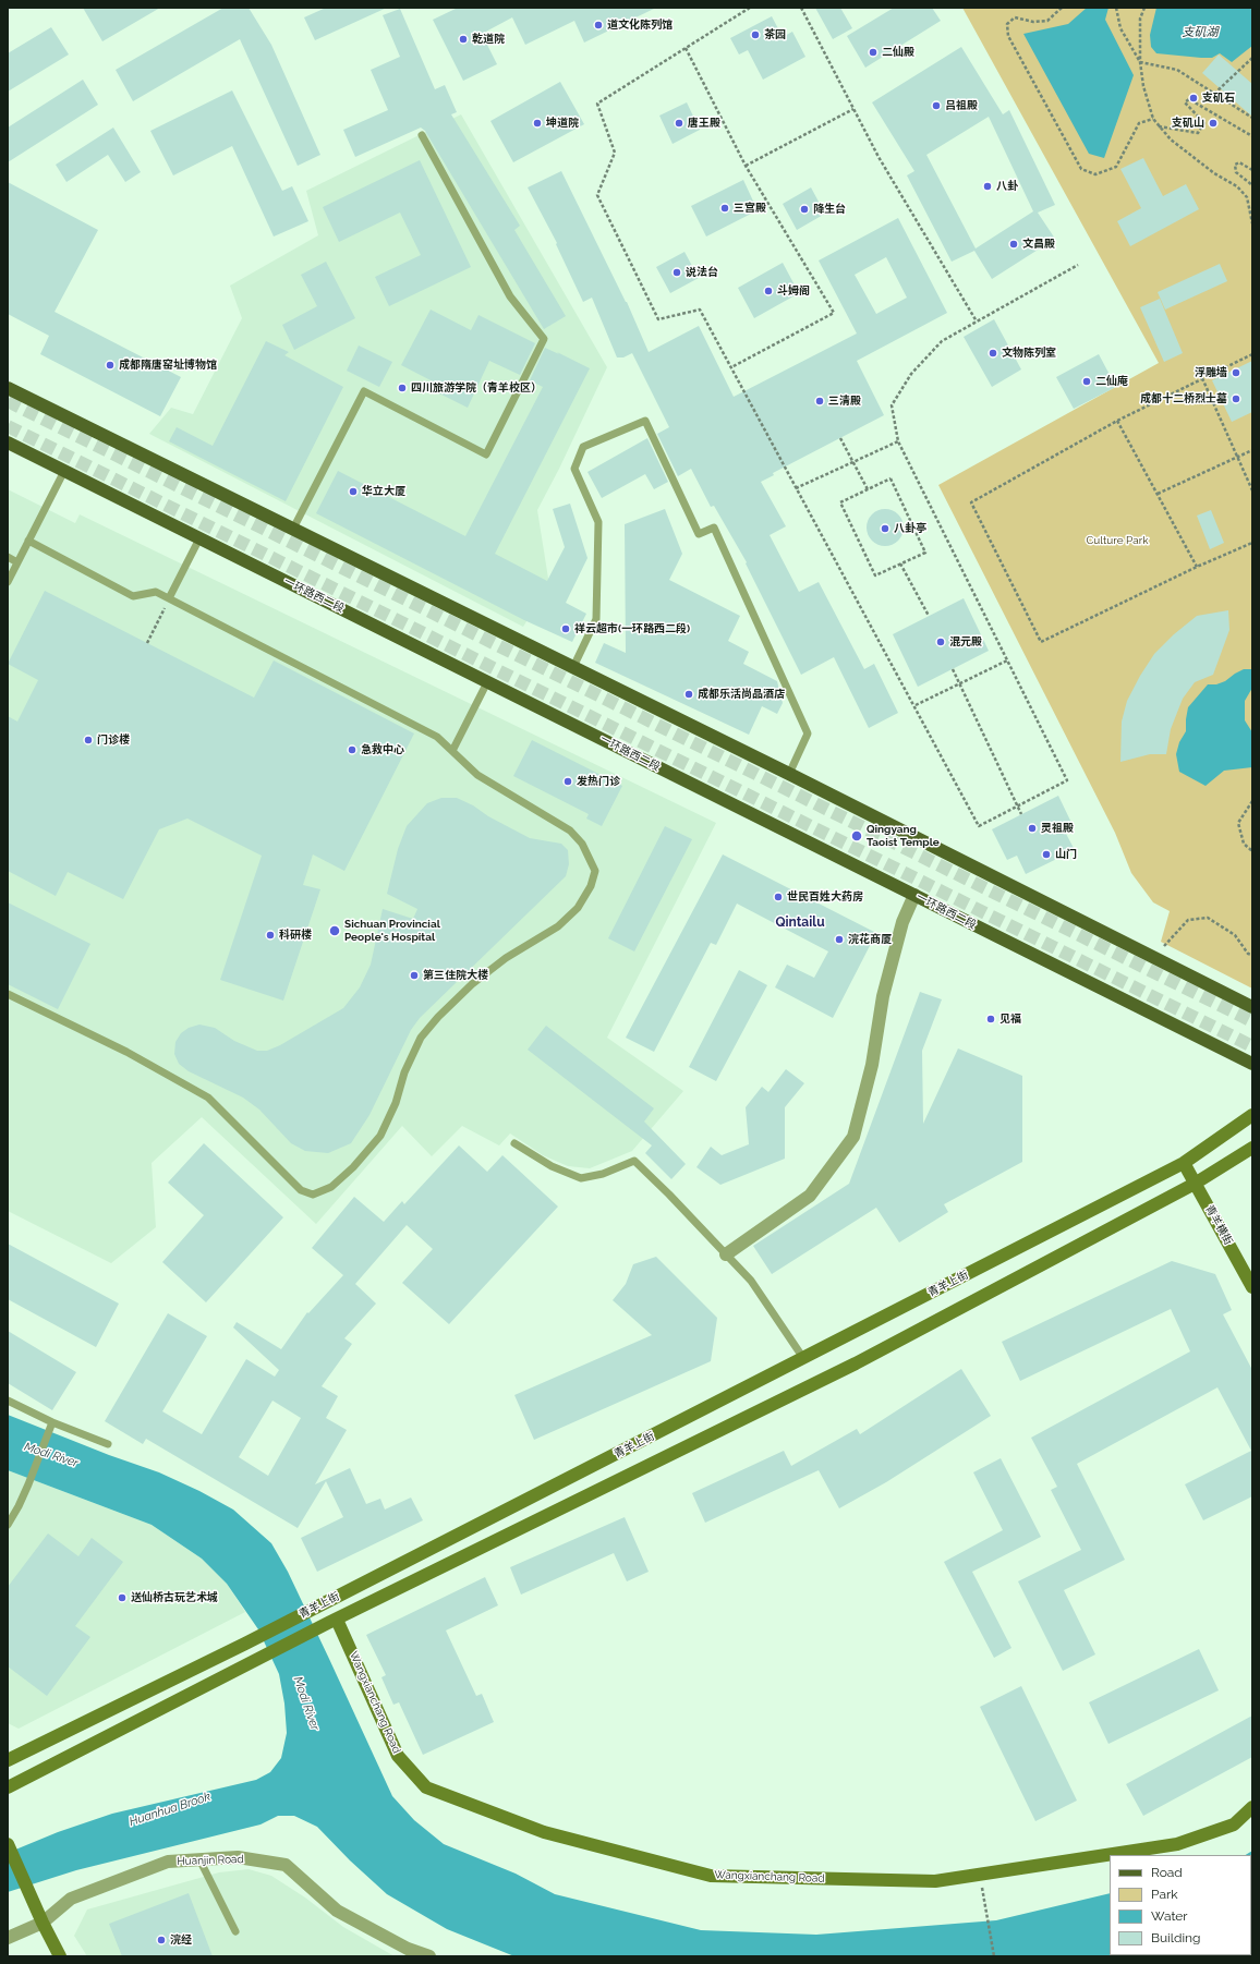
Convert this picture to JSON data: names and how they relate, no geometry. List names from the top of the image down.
{
  "streets": {
    "main road": [
      "一环路西二段",
      "青羊横街",
      "青羊上街",
      "Wangxianchang Road"
    ],
    "street": ["Huanjin Road"]
  },
  "crossings": [
    ["青羊横街", "青羊上街"],
    ["青羊上街", "Wangxianchang Road"]
  ],
  "districts": ["Qintailu"],
  "water": ["支矶湖", "Modi River", "Huanhua Brook"],
  "parks": ["Culture Park"],
  "places": [
    "道文化陈列馆",
    "茶园",
    "乾道院",
    "二仙殿",
    "支矶石",
    "吕祖殿",
    "坤道院",
    "唐王殿",
    "支矶山",
    "八卦",
    "三宫殿",
    "降生台",
    "文昌殿",
    "说法台",
    "斗姆阁",
    "文物陈列室",
    "成都隋唐窑址博物馆",
    "浮雕墙",
    "二仙庵",
    "四川旅游学院（青羊校区）",
    "成都十二桥烈士墓",
    "三清殿",
    "华立大厦",
    "八卦亭",
    "祥云超市(一环路西二段)",
    "混元殿",
    "成都乐活尚品酒店",
    "门诊楼",
    "急救中心",
    "发热门诊",
    "灵祖殿",
    "Qingyang Taoist Temple",
    "山门",
    "世民百姓大药房",
    "Sichuan Provincial People's Hospital",
    "科研楼",
    "浣花商厦",
    "第三住院大楼",
    "见福",
    "送仙桥古玩艺术城",
    "浣经"
  ],
  "legend": [
    "Road",
    "Park",
    "Water",
    "Building"
  ]
}
